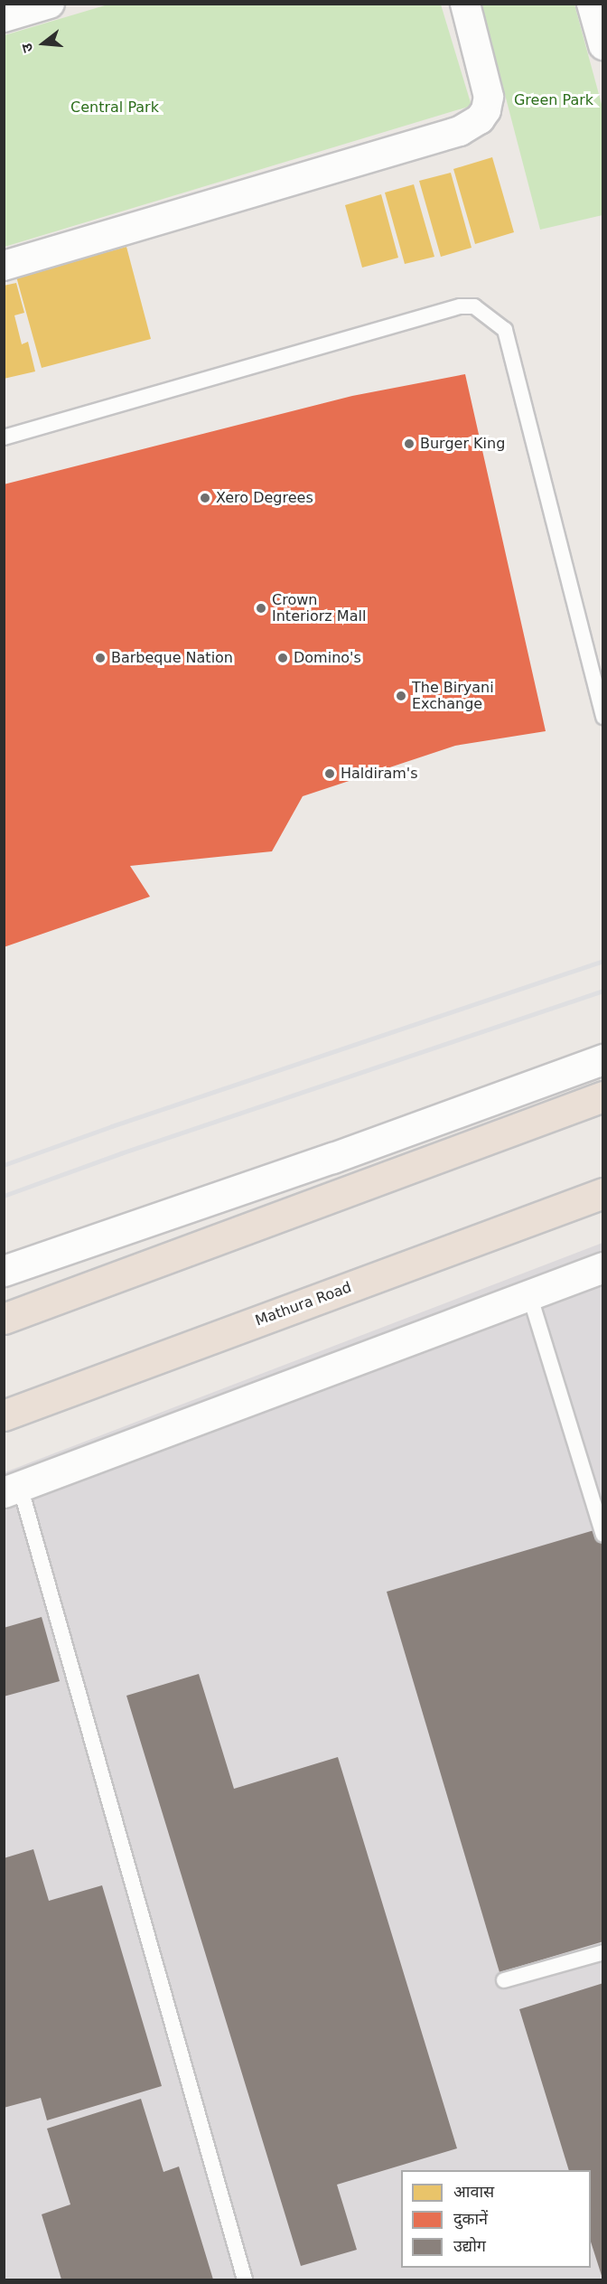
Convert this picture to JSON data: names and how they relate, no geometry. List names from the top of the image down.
{
  "streets": {
    "highway": ["Mathura Road"]
  },
  "parks": ["Green Park", "Central Park"],
  "places": [
    "Burger King",
    "Xero Degrees",
    "Crown Interiorz Mall",
    "Barbeque Nation",
    "Domino's",
    "The Biryani Exchange",
    "Haldiram's"
  ],
  "legend": ["आवास", "दुकानें", "उद्योग"],
  "north": "left"
}
